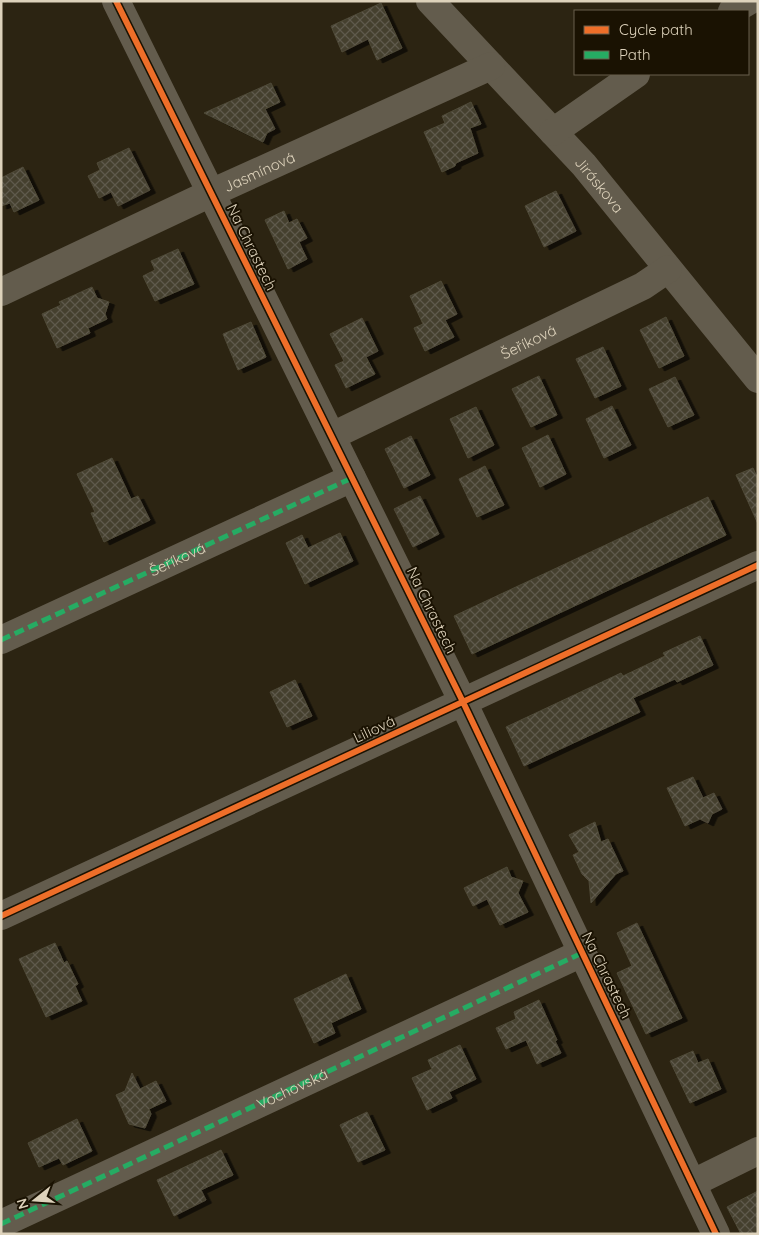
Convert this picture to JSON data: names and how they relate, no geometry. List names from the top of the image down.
{
  "streets": {
    "street": [
      "Jasmínová",
      "Jiráskova",
      "Na Chrastech",
      "Šeříková",
      "Liliová",
      "Vochovská"
    ]
  },
  "crossings": [
    ["Jasmínová", "Jiráskova"],
    ["Jasmínová", "Na Chrastech"],
    ["Jiráskova", "Šeříková"],
    ["Na Chrastech", "Šeříková"],
    ["Na Chrastech", "Liliová"],
    ["Na Chrastech", "Vochovská"]
  ],
  "legend": ["Cycle path", "Path"],
  "north": "left"
}
